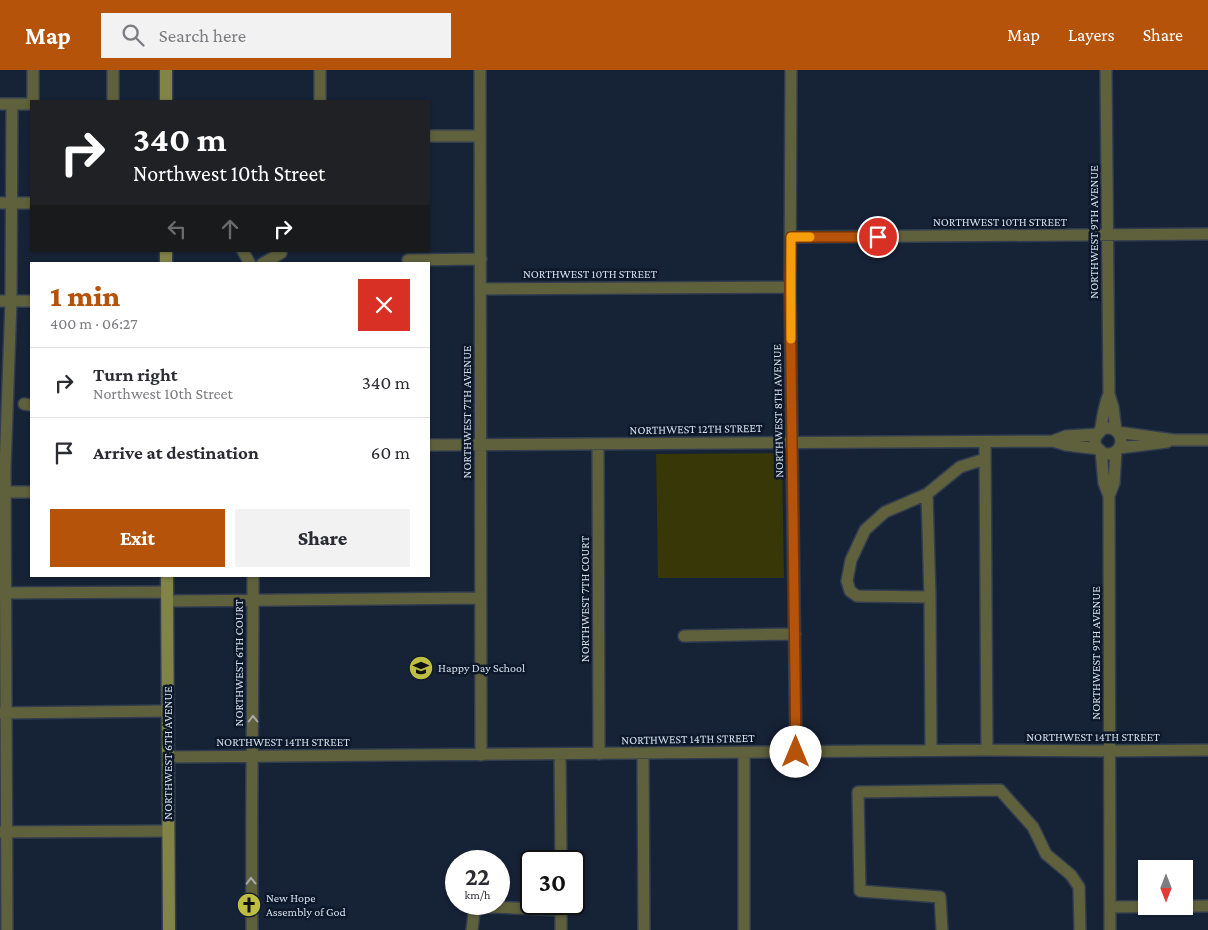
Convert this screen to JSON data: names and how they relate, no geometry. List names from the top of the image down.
{
  "streets": {
    "street": [
      "NORTHWEST 10TH STREET",
      "NORTHWEST 9TH AVENUE",
      "NORTHWEST 8TH AVENUE",
      "NORTHWEST 7TH AVENUE",
      "NORTHWEST 12TH STREET",
      "NORTHWEST 7TH COURT",
      "NORTHWEST 6TH COURT",
      "NORTHWEST 14TH STREET",
      "NORTHWEST 6TH AVENUE"
    ]
  },
  "crossings": [
    ["NORTHWEST 10TH STREET", "NORTHWEST 9TH AVENUE"],
    ["NORTHWEST 10TH STREET", "NORTHWEST 8TH AVENUE"],
    ["NORTHWEST 10TH STREET", "NORTHWEST 7TH AVENUE"],
    ["NORTHWEST 9TH AVENUE", "NORTHWEST 12TH STREET"],
    ["NORTHWEST 9TH AVENUE", "NORTHWEST 14TH STREET"],
    ["NORTHWEST 8TH AVENUE", "NORTHWEST 12TH STREET"],
    ["NORTHWEST 8TH AVENUE", "NORTHWEST 14TH STREET"],
    ["NORTHWEST 7TH AVENUE", "NORTHWEST 12TH STREET"],
    ["NORTHWEST 7TH AVENUE", "NORTHWEST 14TH STREET"],
    ["NORTHWEST 12TH STREET", "NORTHWEST 7TH COURT"],
    ["NORTHWEST 7TH COURT", "NORTHWEST 14TH STREET"],
    ["NORTHWEST 6TH COURT", "NORTHWEST 14TH STREET"],
    ["NORTHWEST 14TH STREET", "NORTHWEST 6TH AVENUE"]
  ],
  "one_way": ["NORTHWEST 6TH COURT"],
  "places": {
    "school or university": ["Happy Day School"],
    "church": ["New Hope Assembly of God"]
  },
  "north": "bottom",
  "page": {
    "header": "Map",
    "search": "Search here",
    "nav": ["Map", "Layers", "Share"],
    "turn": ["340 m", "Northwest 10th Street"],
    "heading": ["1 min", "400 m · 06:27"],
    "list": [
      {
        "name": "Turn right",
        "note": "Northwest 10th Street",
        "value": "340 m"
      },
      {
        "name": "Arrive at destination",
        "value": "60 m"
      }
    ],
    "buttons": ["Exit", "Share"],
    "speed": "22 km/h",
    "limit": "30"
  }
}
